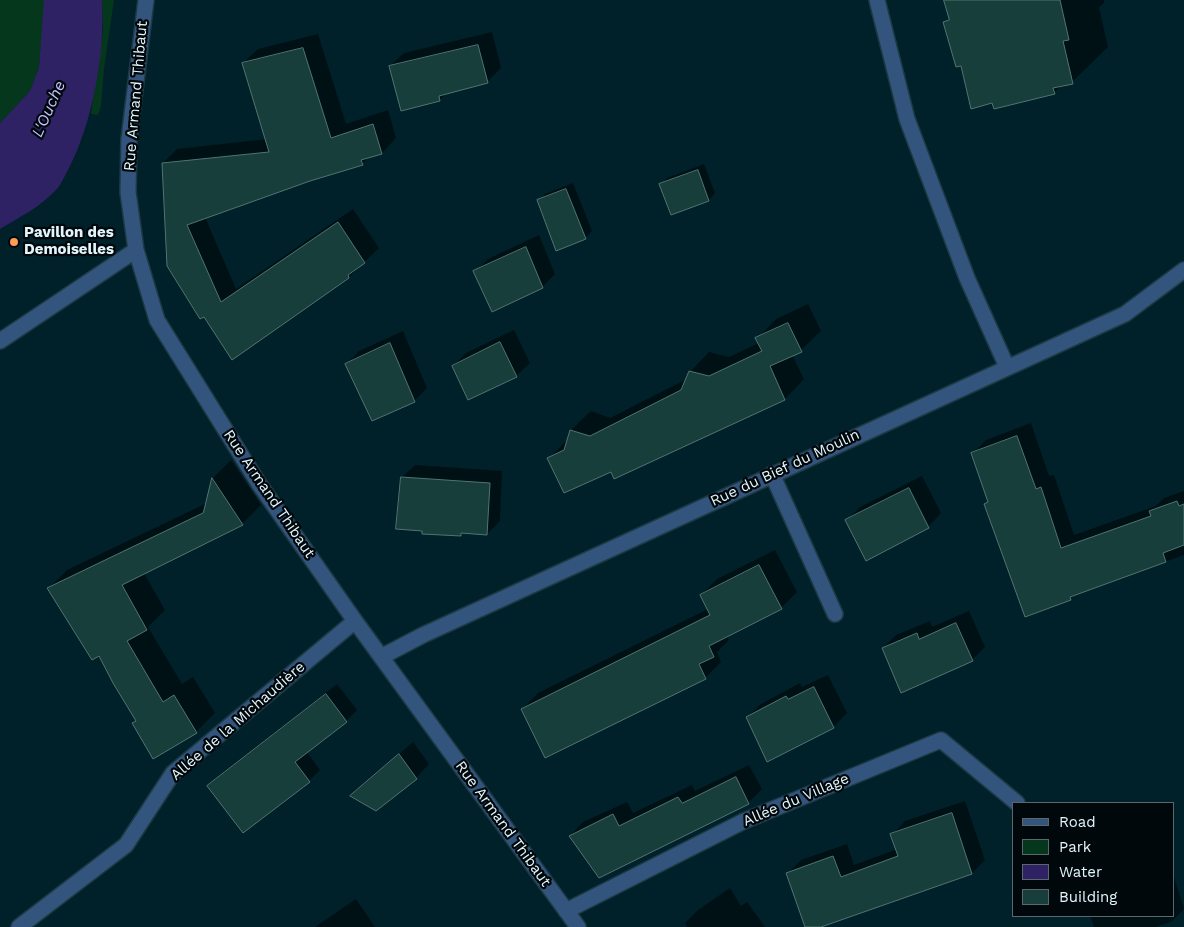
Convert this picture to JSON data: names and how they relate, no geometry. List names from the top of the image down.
{
  "streets": {
    "street": [
      "Rue Armand Thibaut",
      "Rue du Bief du Moulin",
      "Allée de la Michaudière",
      "Allée du Village"
    ]
  },
  "crossings": [
    ["Rue Armand Thibaut", "Rue du Bief du Moulin"],
    ["Rue Armand Thibaut", "Allée de la Michaudière"],
    ["Rue Armand Thibaut", "Allée du Village"]
  ],
  "water": ["L'Ouche"],
  "places": ["Pavillon des Demoiselles"],
  "legend": [
    "Road",
    "Park",
    "Water",
    "Building"
  ]
}
